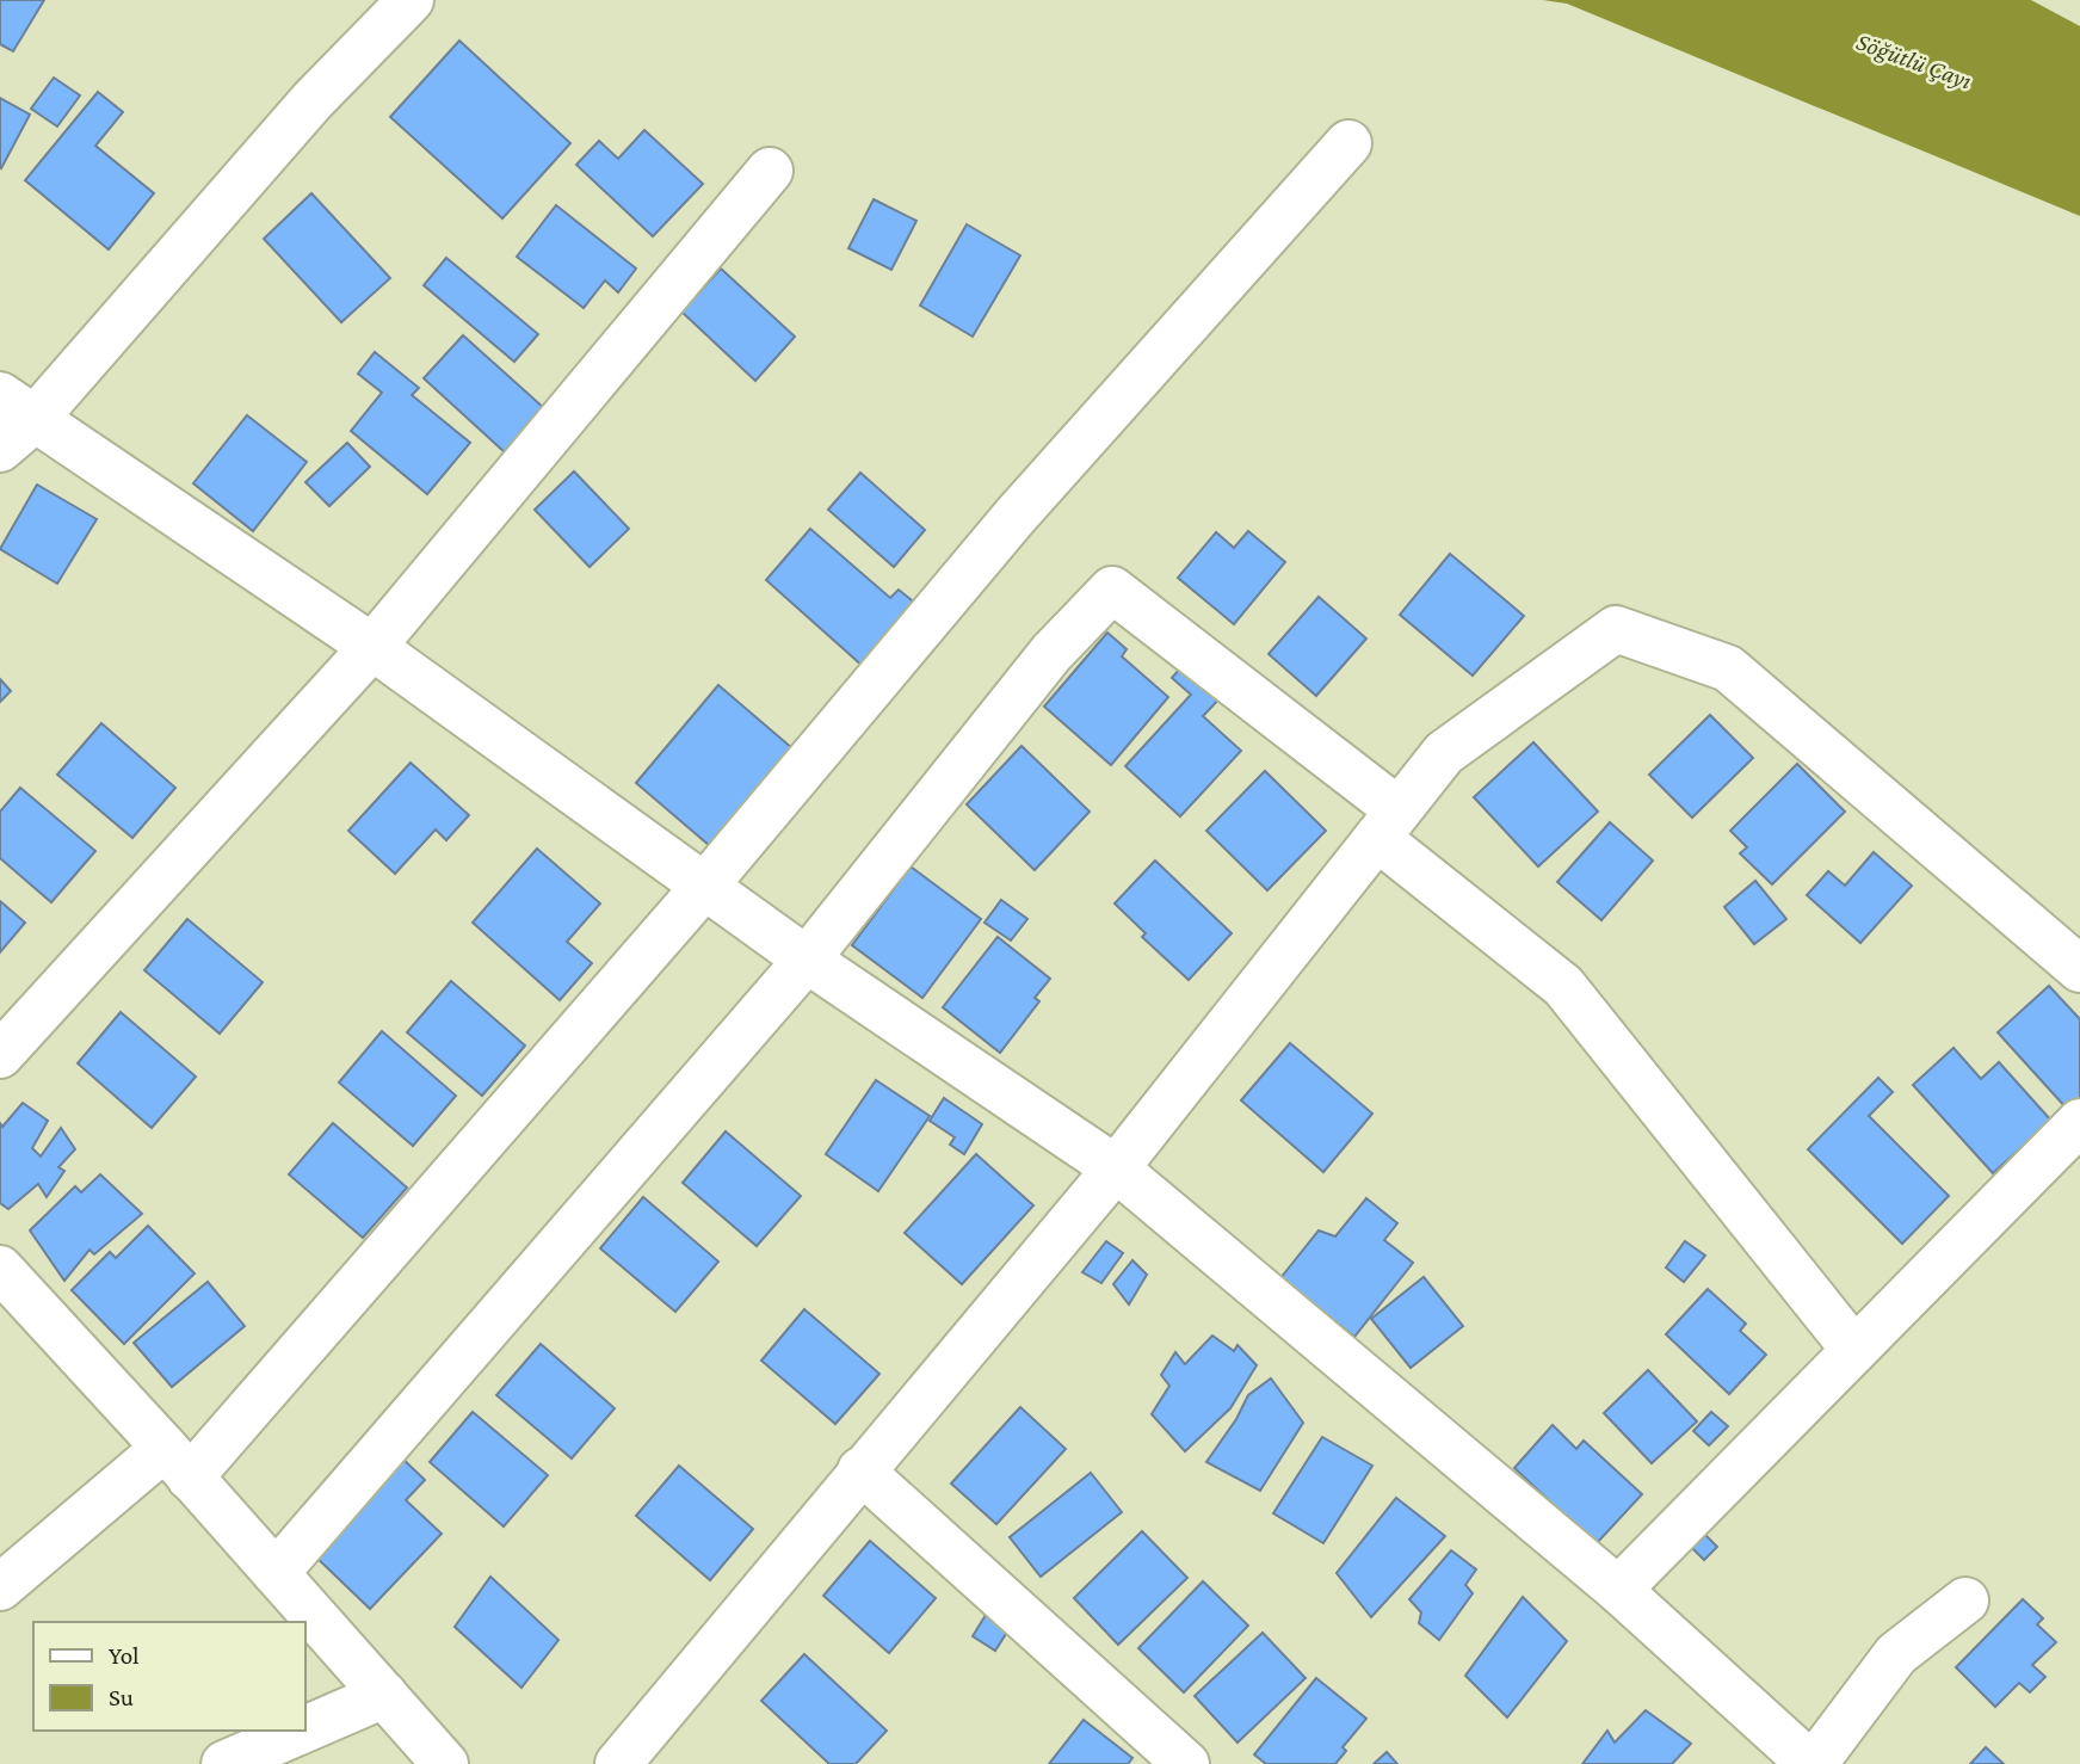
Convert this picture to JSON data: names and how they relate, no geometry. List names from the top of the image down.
{
  "water": ["Söğütlü Çayı"],
  "legend": ["Yol", "Su"]
}
